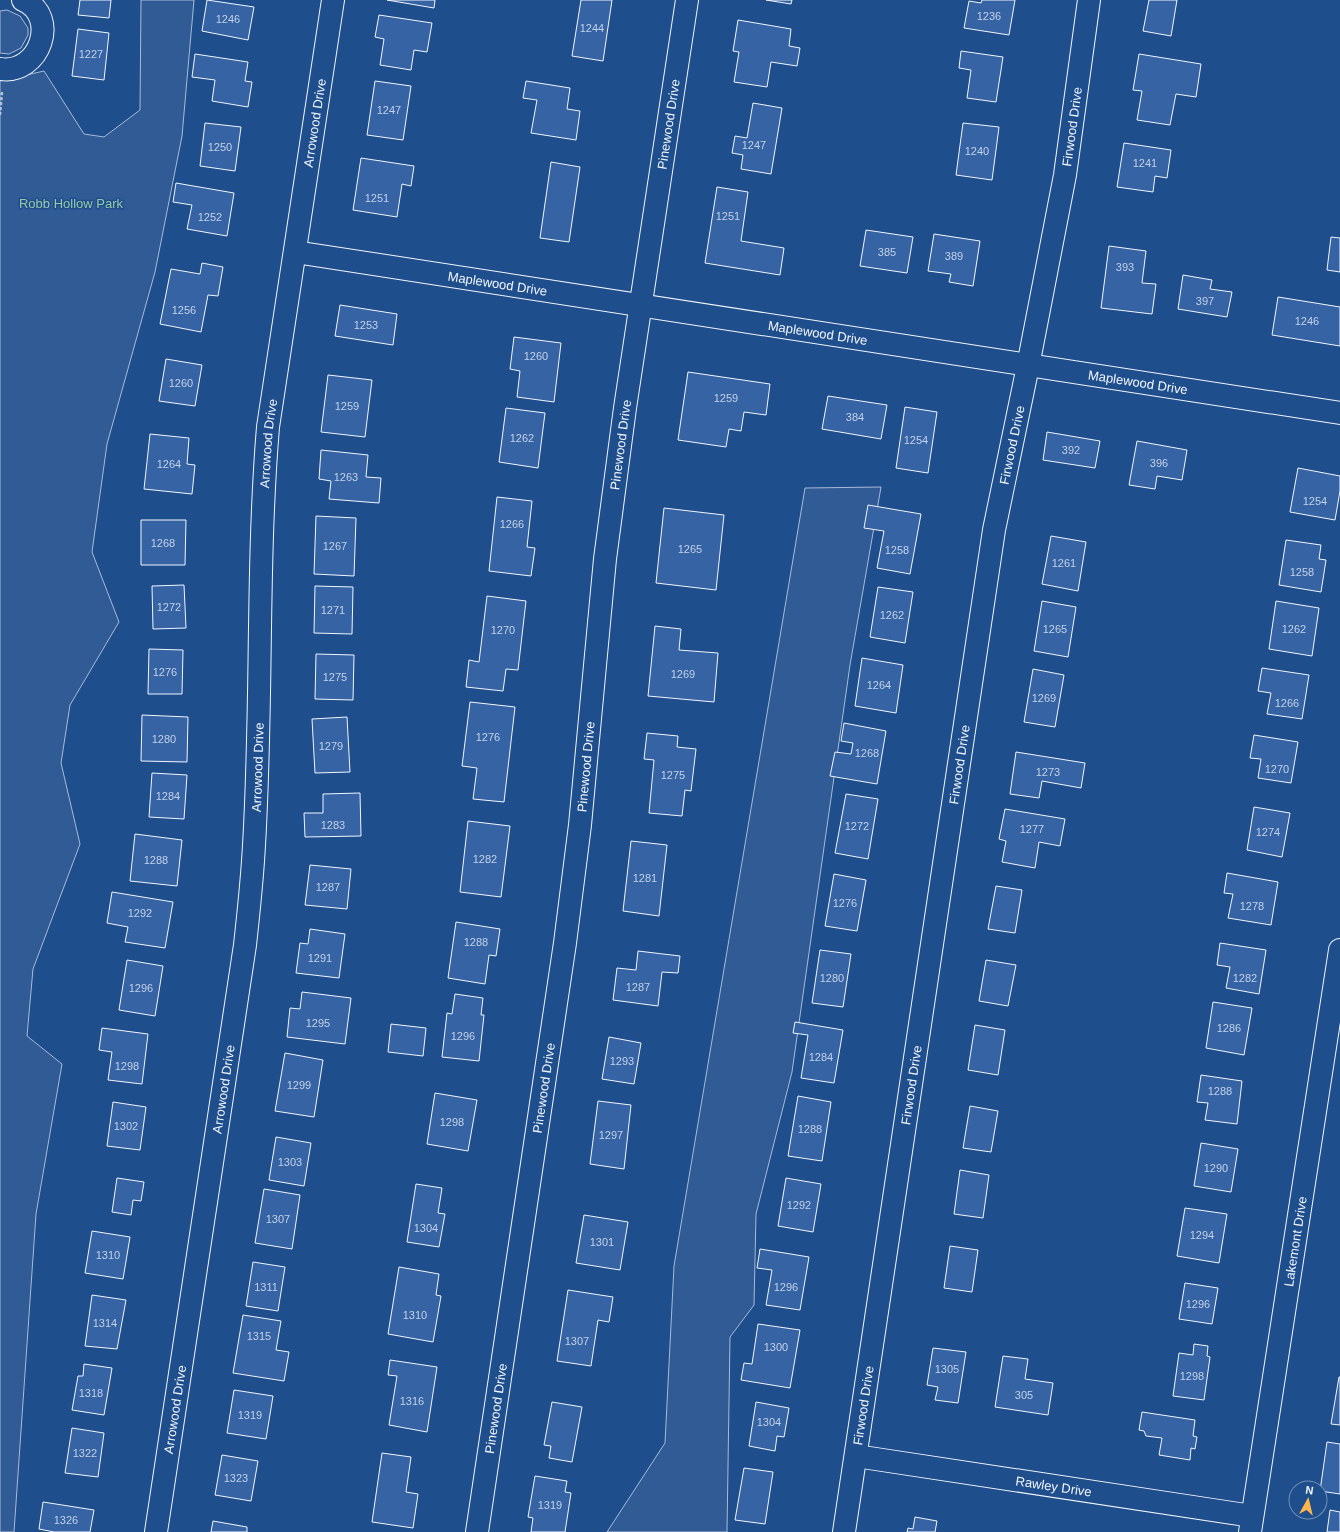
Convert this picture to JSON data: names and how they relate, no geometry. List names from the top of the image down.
{
  "streets": {
    "street": [
      "Arrowood Drive",
      "Pinewood Drive",
      "Firwood Drive",
      "Maplewood Drive",
      "Lakemont Drive",
      "Rawley Drive"
    ]
  },
  "crossings": [
    ["Arrowood Drive", "Maplewood Drive"],
    ["Pinewood Drive", "Maplewood Drive"],
    ["Firwood Drive", "Maplewood Drive"],
    ["Firwood Drive", "Rawley Drive"],
    ["Lakemont Drive", "Rawley Drive"]
  ],
  "parks": ["Robb Hollow Park"],
  "house_numbers": [
    "1236",
    "1246",
    "1244",
    "1227",
    "1247",
    "1247",
    "1250",
    "1240",
    "1241",
    "1251",
    "1251",
    "1252",
    "385",
    "389",
    "393",
    "397",
    "1256",
    "1246",
    "1253",
    "1260",
    "1260",
    "1259",
    "1259",
    "384",
    "1262",
    "1254",
    "392",
    "396",
    "1264",
    "1263",
    "1254",
    "1266",
    "1268",
    "1267",
    "1265",
    "1258",
    "1261",
    "1258",
    "1272",
    "1271",
    "1262",
    "1265",
    "1262",
    "1270",
    "1276",
    "1269",
    "1275",
    "1264",
    "1269",
    "1266",
    "1276",
    "1280",
    "1279",
    "1268",
    "1270",
    "1273",
    "1275",
    "1284",
    "1283",
    "1272",
    "1277",
    "1274",
    "1282",
    "1288",
    "1281",
    "1287",
    "1276",
    "1278",
    "1292",
    "1288",
    "1291",
    "1280",
    "1282",
    "1287",
    "1296",
    "1295",
    "1286",
    "1296",
    "1284",
    "1293",
    "1298",
    "1299",
    "1288",
    "1298",
    "1302",
    "1288",
    "1297",
    "1303",
    "1290",
    "1292",
    "1307",
    "1304",
    "1294",
    "1301",
    "1310",
    "1311",
    "1296",
    "1296",
    "1310",
    "1314",
    "1315",
    "1307",
    "1300",
    "1305",
    "1298",
    "1318",
    "305",
    "1316",
    "1319",
    "1304",
    "1322",
    "1323",
    "1319",
    "1326"
  ],
  "north": "top"
}
